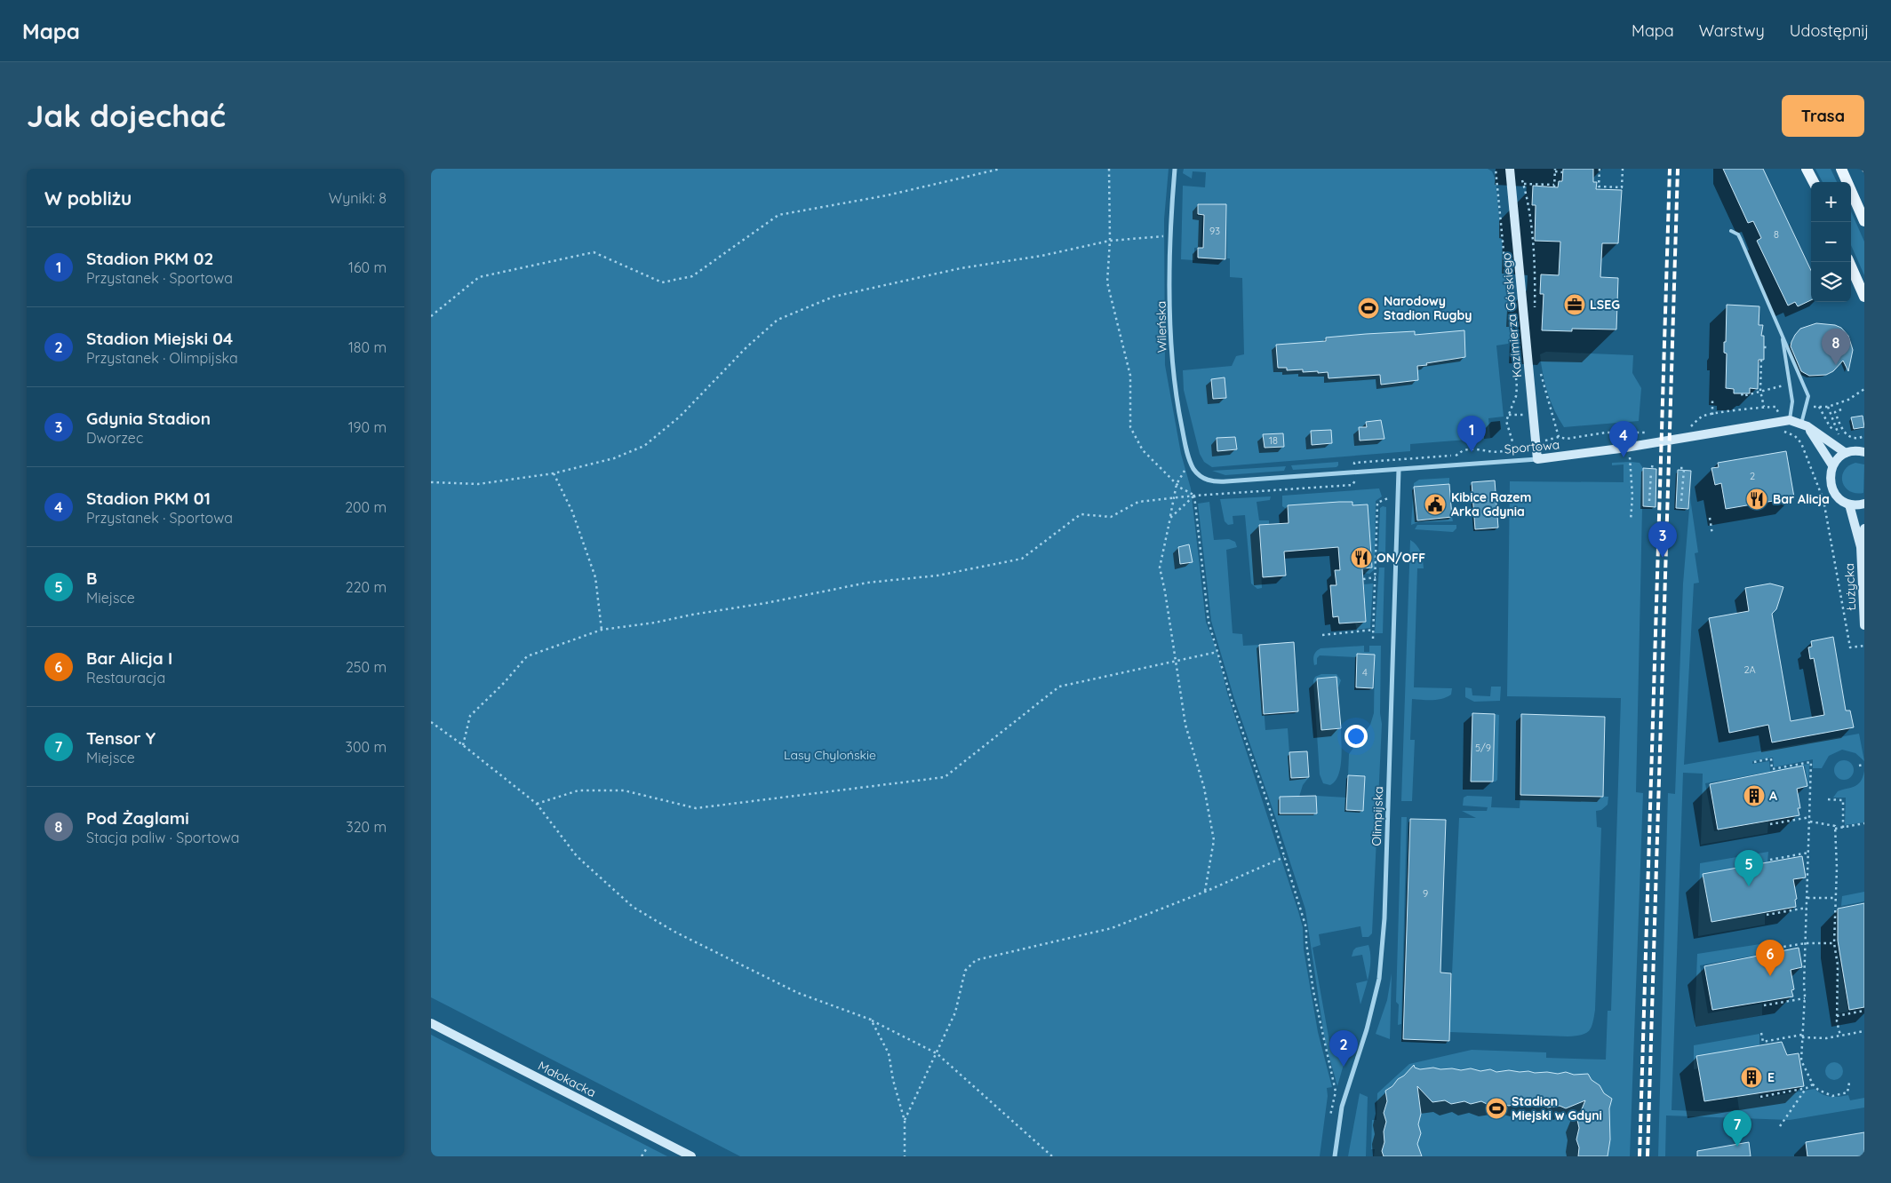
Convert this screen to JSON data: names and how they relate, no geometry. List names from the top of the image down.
{
  "streets": {
    "street": [
      "Kazimierza Górskiego",
      "Wileńska",
      "Sportowa",
      "Łużycka",
      "Olimpijska",
      "Małokacka"
    ]
  },
  "crossings": [
    ["Kazimierza Górskiego", "Sportowa"],
    ["Wileńska", "Sportowa"],
    ["Sportowa", "Olimpijska"]
  ],
  "parks": ["Lasy Chylońskie"],
  "places": {
    "office": ["LSEG"],
    "sports": ["Narodowy Stadion Rugby", "Stadion Miejski w Gdyni"],
    "restaurant": ["Bar Alicja", "ON/OFF"],
    "public building": ["Kibice Razem Arka Gdynia"],
    "building": ["A", "E"]
  },
  "house_numbers": [
    "93",
    "8",
    "18",
    "2",
    "2A",
    "4",
    "5/9",
    "9"
  ],
  "page": {
    "header": "Mapa",
    "nav": ["Mapa", "Warstwy", "Udostępnij"],
    "buttons": "Trasa",
    "title": "Jak dojechać",
    "heading": ["W pobliżu", "Wyniki: 8"],
    "map_buttons": ["+", "−"],
    "list": [
      {
        "mark": "1",
        "name": "Stadion PKM 02",
        "note": "Przystanek · Sportowa",
        "value": "160 m"
      },
      {
        "mark": "2",
        "name": "Stadion Miejski 04",
        "note": "Przystanek · Olimpijska",
        "value": "180 m"
      },
      {
        "mark": "3",
        "name": "Gdynia Stadion",
        "note": "Dworzec",
        "value": "190 m"
      },
      {
        "mark": "4",
        "name": "Stadion PKM 01",
        "note": "Przystanek · Sportowa",
        "value": "200 m"
      },
      {
        "mark": "5",
        "name": "B",
        "note": "Miejsce",
        "value": "220 m"
      },
      {
        "mark": "6",
        "name": "Bar Alicja I",
        "note": "Restauracja",
        "value": "250 m"
      },
      {
        "mark": "7",
        "name": "Tensor Y",
        "note": "Miejsce",
        "value": "300 m"
      },
      {
        "mark": "8",
        "name": "Pod Żaglami",
        "note": "Stacja paliw · Sportowa",
        "value": "320 m"
      }
    ],
    "pins": [
      "8",
      "1",
      "4",
      "3",
      "5",
      "6",
      "2",
      "7"
    ]
  }
}
